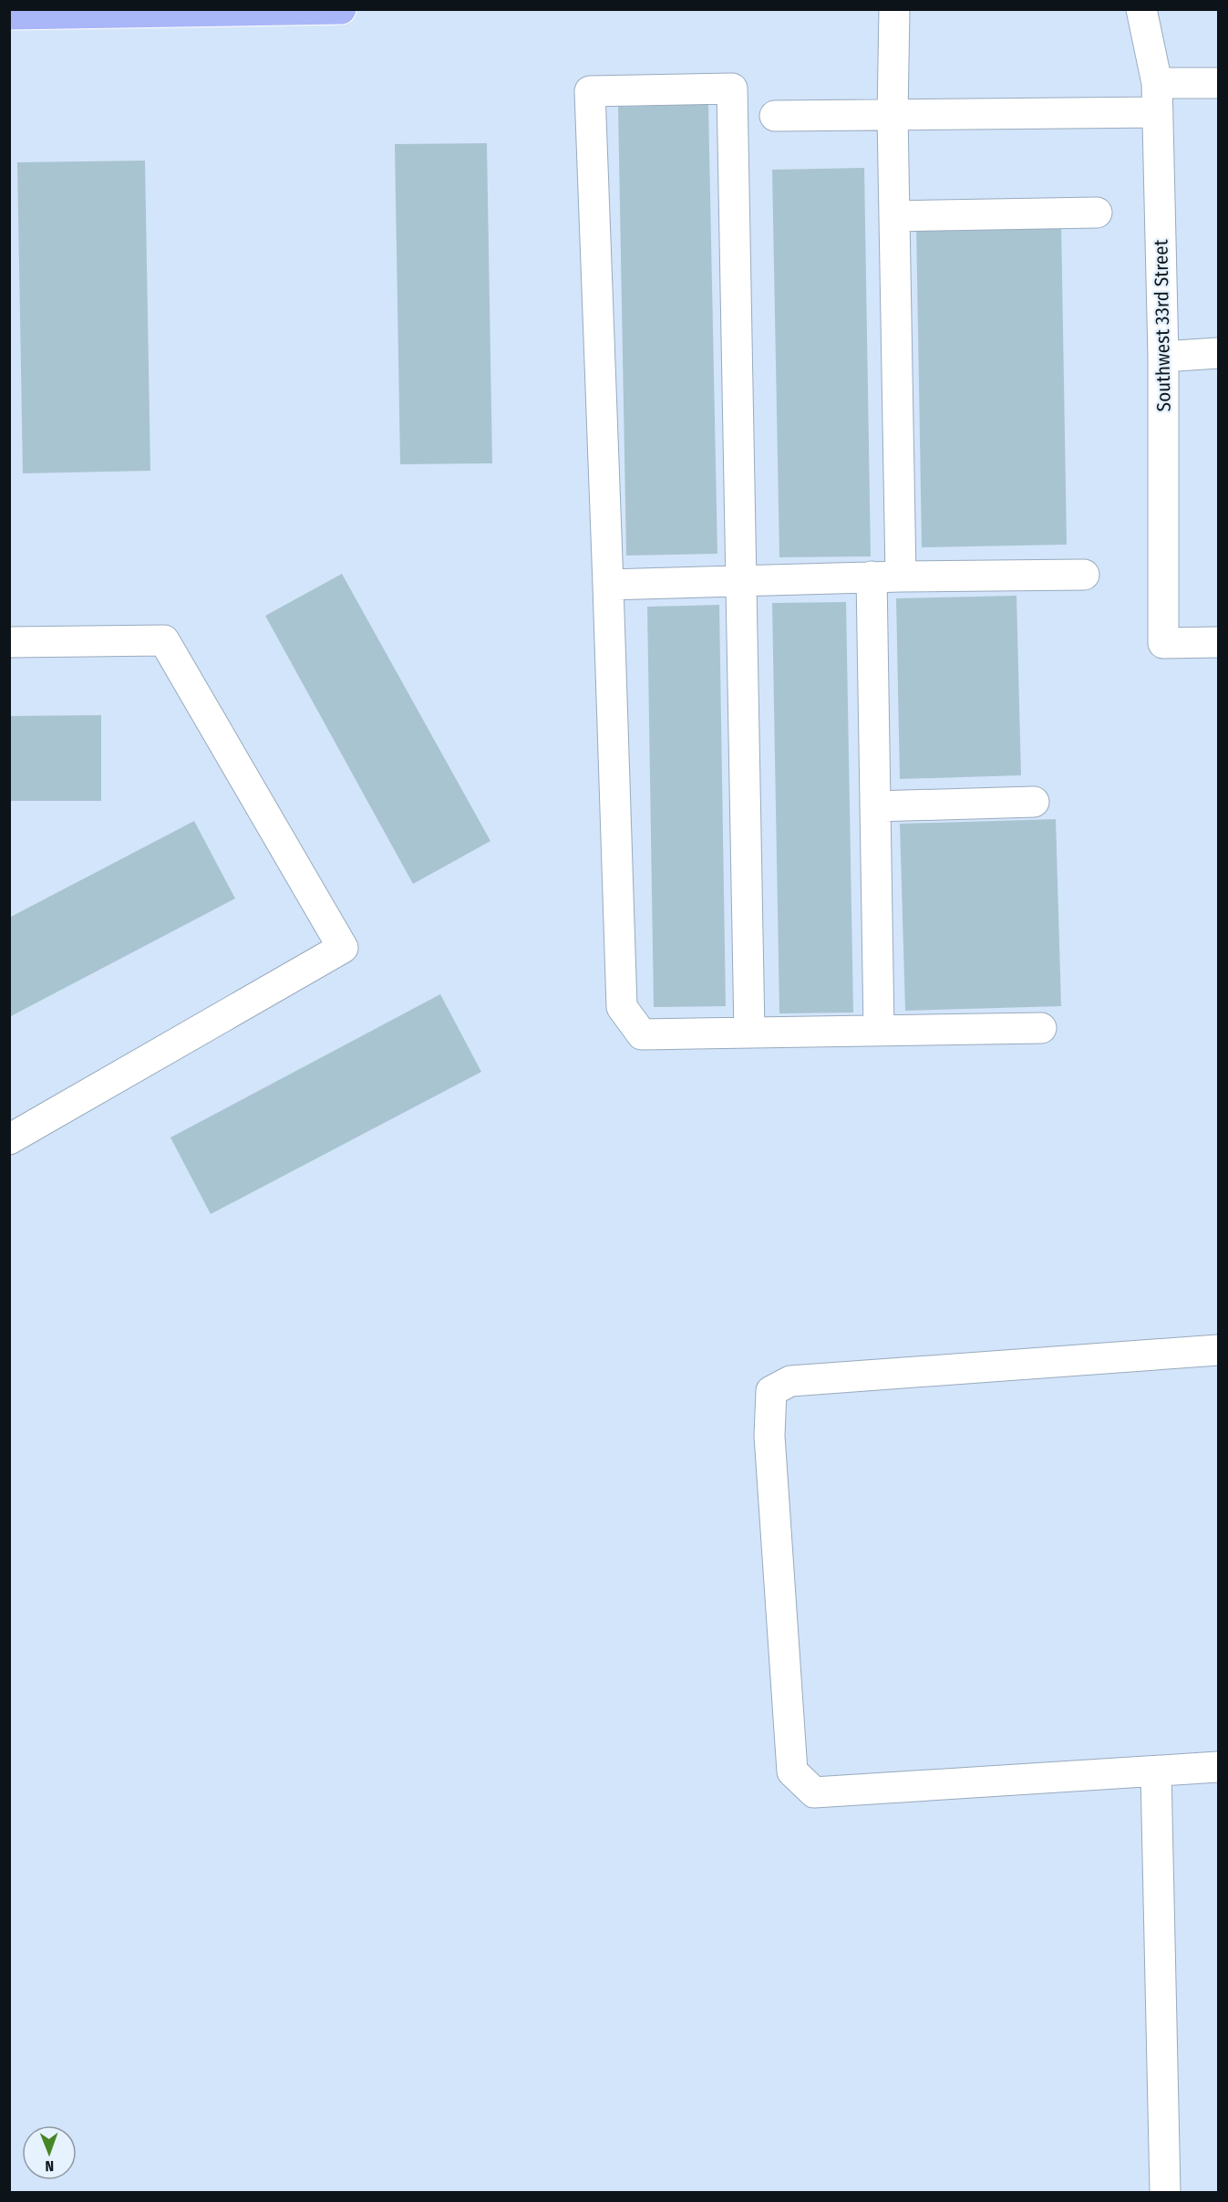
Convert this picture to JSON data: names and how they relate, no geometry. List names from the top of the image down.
{
  "streets": {
    "street": ["Southwest 33rd Street"]
  },
  "north": "bottom"
}
